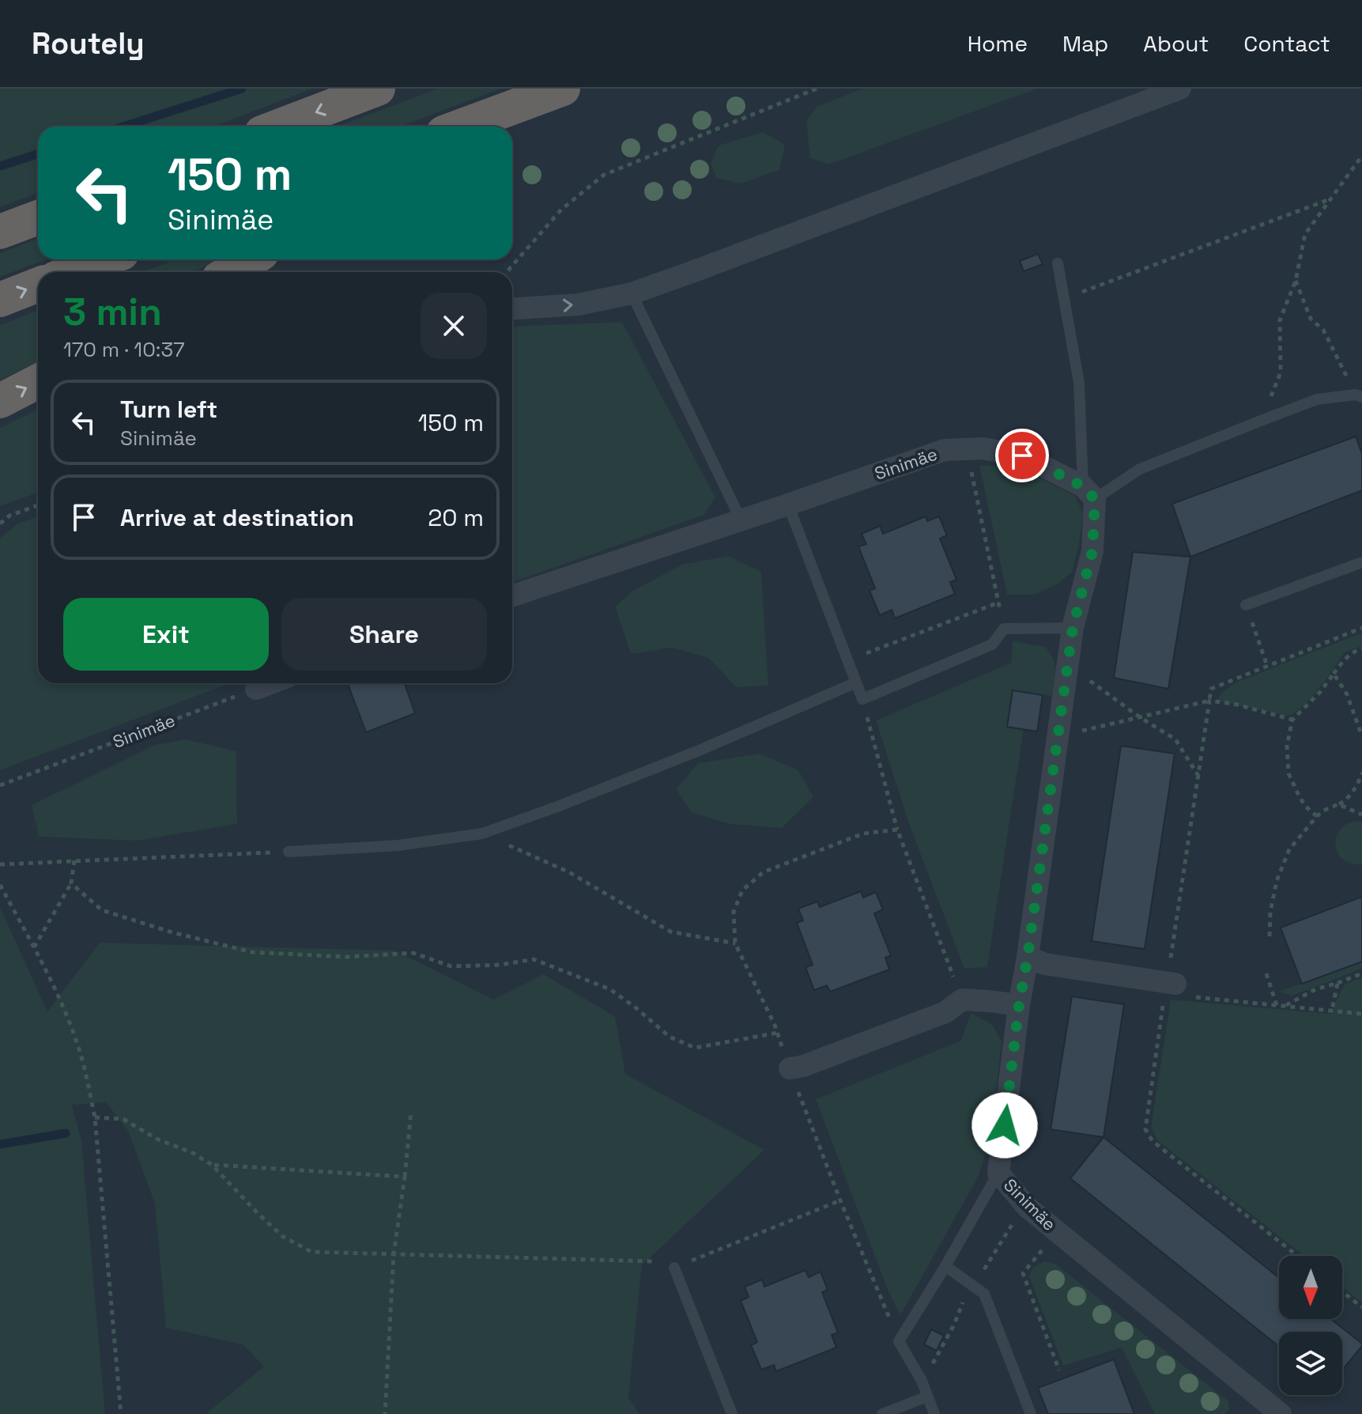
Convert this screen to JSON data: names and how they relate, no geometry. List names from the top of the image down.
{
  "streets": {
    "street": ["Sinimäe"]
  },
  "north": "bottom",
  "page": {
    "header": "Routely",
    "nav": [
      "Home",
      "Map",
      "About",
      "Contact"
    ],
    "turn": ["150 m", "Sinimäe"],
    "heading": ["3 min", "170 m · 10:37"],
    "list": [
      {
        "name": "Turn left",
        "note": "Sinimäe",
        "value": "150 m"
      },
      {
        "name": "Arrive at destination",
        "value": "20 m"
      }
    ],
    "buttons": ["Exit", "Share"]
  }
}
